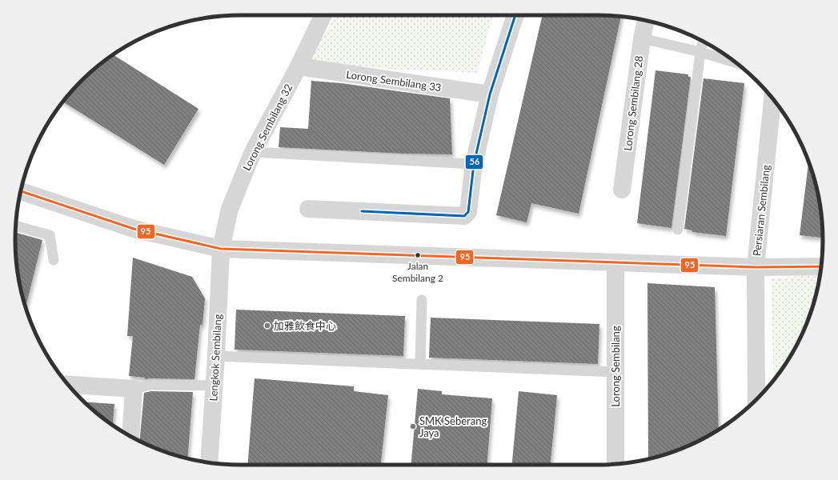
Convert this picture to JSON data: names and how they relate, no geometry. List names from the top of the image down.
{
  "streets": {
    "street": [
      "Lorong Sembilang 33",
      "Lorong Sembilang 28",
      "Lorong Sembilang 32",
      "Persiaran Sembilang",
      "Lengkok Sembilang",
      "Lorong Sembilang"
    ]
  },
  "crossings": [
    ["Lorong Sembilang 33", "Lorong Sembilang 32"],
    ["Lorong Sembilang 32", "Lengkok Sembilang"]
  ],
  "places": ["Jalan Sembilang 2", "加雅飲食中心", "SMK Seberang Jaya"],
  "lines": ["transit line 56", "transit line 95"]
}
